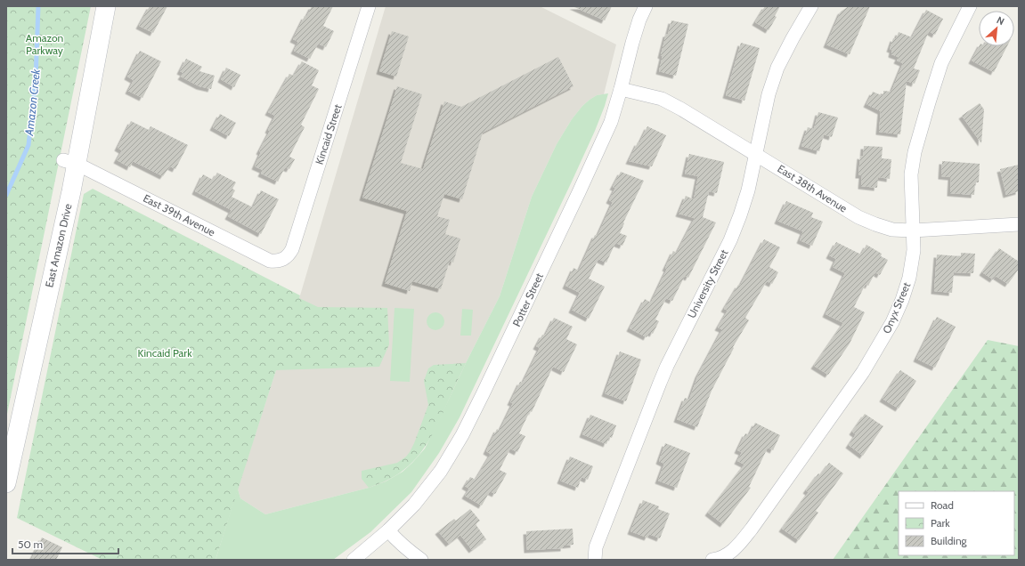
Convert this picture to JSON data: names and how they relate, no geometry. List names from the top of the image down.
{
  "streets": {
    "street": [
      "Kincaid Street",
      "East 38th Avenue",
      "East 39th Avenue",
      "East Amazon Drive",
      "University Street",
      "Potter Street",
      "Onyx Street"
    ]
  },
  "crossings": [
    ["Kincaid Street", "East 39th Avenue"],
    ["East 38th Avenue", "University Street"],
    ["East 38th Avenue", "Potter Street"],
    ["East 38th Avenue", "Onyx Street"],
    ["East 39th Avenue", "East Amazon Drive"]
  ],
  "water": ["Amazon Creek"],
  "parks": ["Amazon Parkway", "Kincaid Park"],
  "legend": ["Road", "Park", "Building"],
  "scale_bar": "50 m",
  "north": "top right"
}
